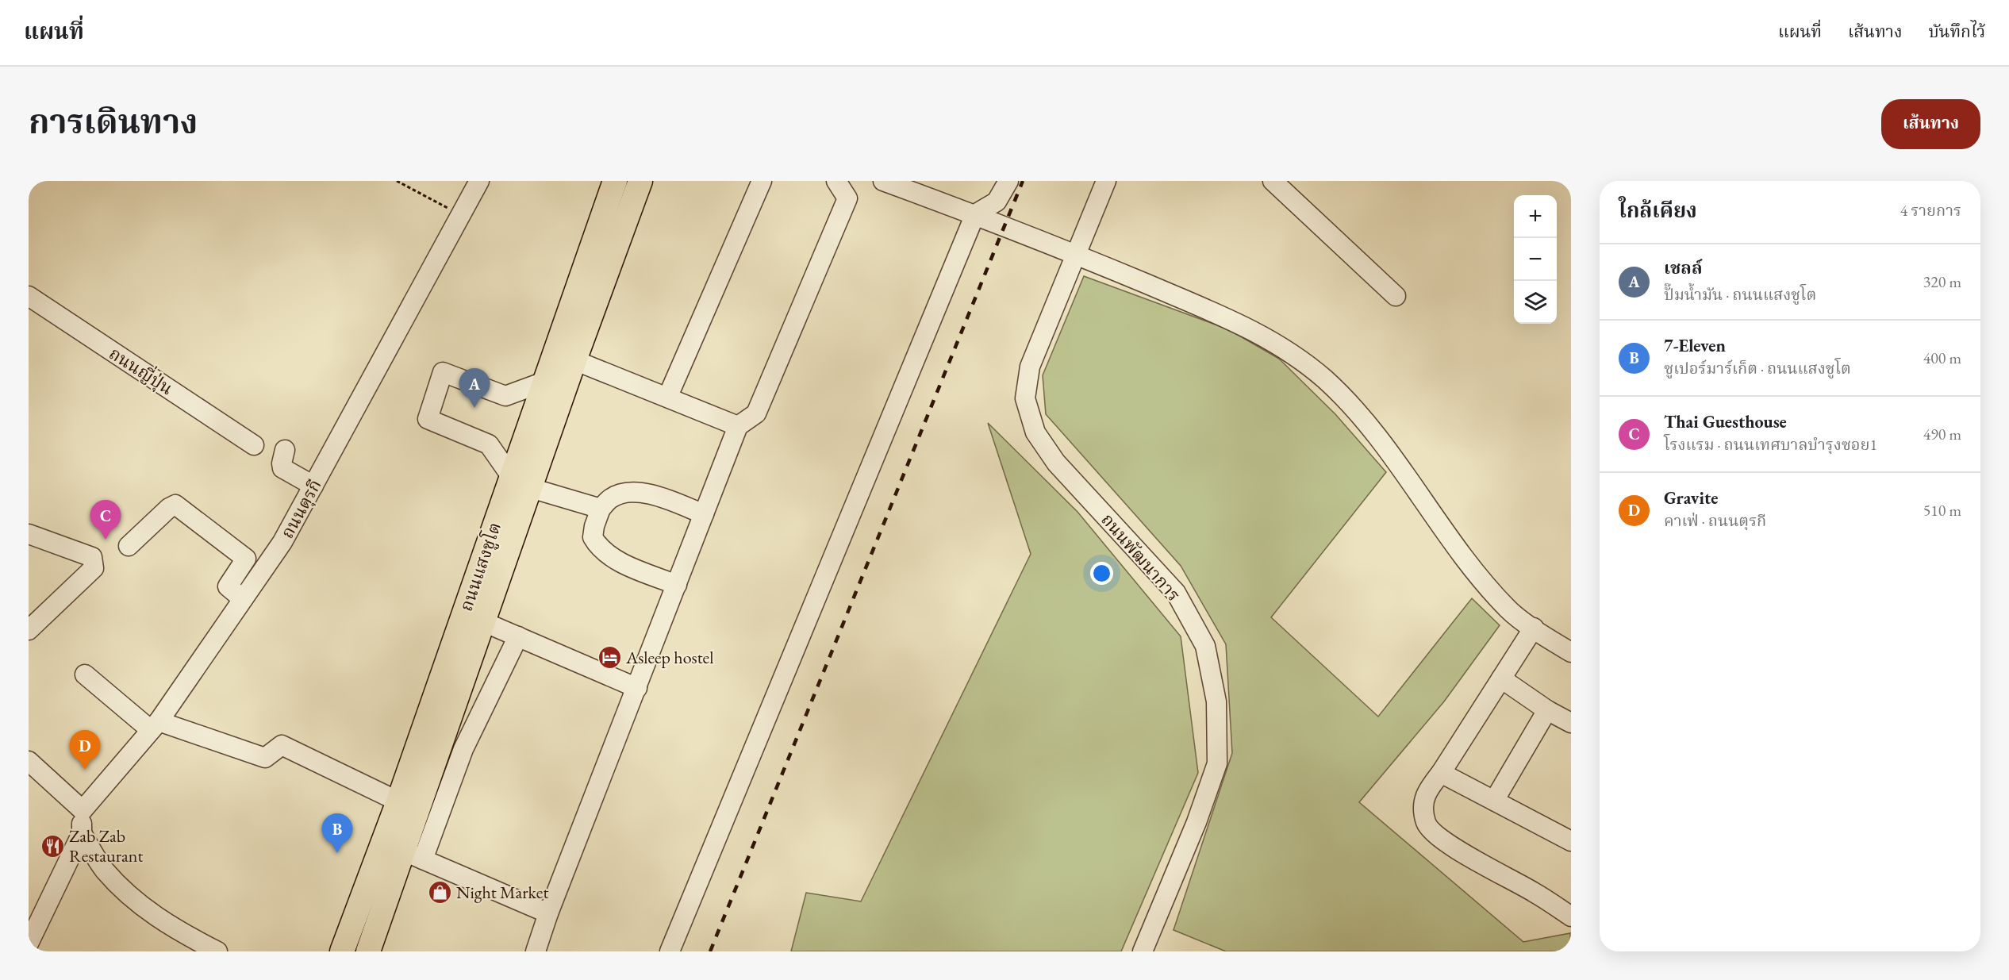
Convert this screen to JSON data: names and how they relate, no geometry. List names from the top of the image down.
{
  "streets": {
    "main road": ["ถนนแสงชูโต"],
    "street": ["ถนนญี่ปุ่น", "ถนนตุรกี", "ถนนพัฒนาการ"]
  },
  "places": {
    "hotel": ["Asleep hostel"],
    "restaurant": ["Zab Zab Restaurant"],
    "shop": ["Night Market"]
  },
  "page": {
    "header": "แผนที่",
    "nav": ["แผนที่", "เส้นทาง", "บันทึกไว้"],
    "title": "การเดินทาง",
    "buttons": "เส้นทาง",
    "heading": ["ใกล้เคียง", "4 รายการ"],
    "map_buttons": ["+", "−"],
    "list": [
      {
        "mark": "A",
        "name": "เชลล์",
        "note": "ปั๊มน้ำมัน · ถนนแสงชูโต",
        "value": "320 m"
      },
      {
        "mark": "B",
        "name": "7-Eleven",
        "note": "ซูเปอร์มาร์เก็ต · ถนนแสงชูโต",
        "value": "400 m"
      },
      {
        "mark": "C",
        "name": "Thai Guesthouse",
        "note": "โรงแรม · ถนนเทศบาลบำรุงซอย1",
        "value": "490 m"
      },
      {
        "mark": "D",
        "name": "Gravite",
        "note": "คาเฟ่ · ถนนตุรกี",
        "value": "510 m"
      }
    ],
    "pins": [
      "A",
      "C",
      "D",
      "B"
    ]
  }
}
